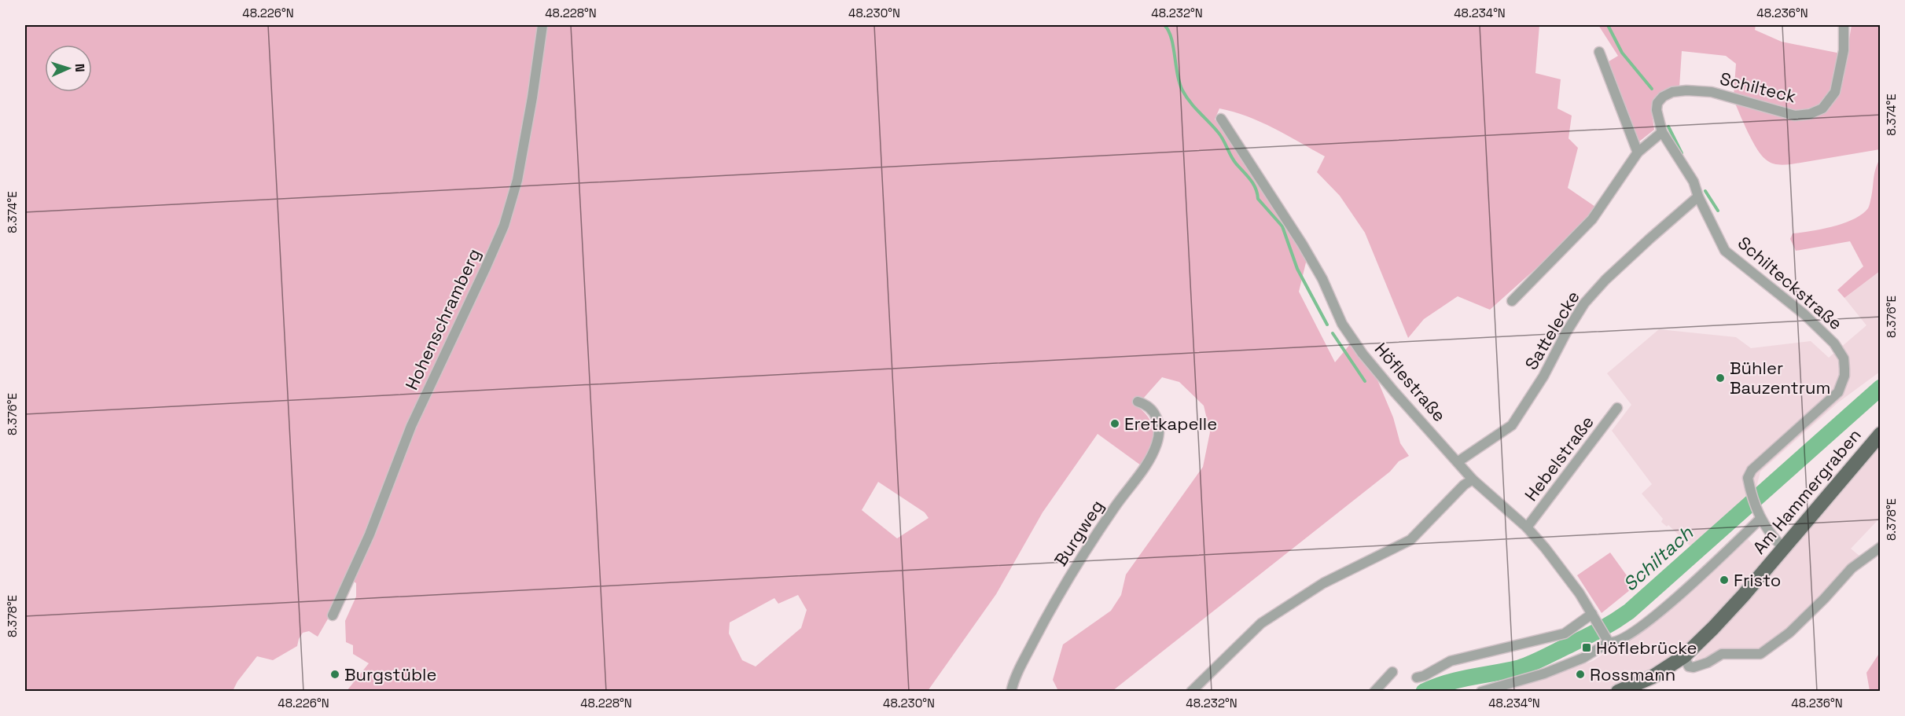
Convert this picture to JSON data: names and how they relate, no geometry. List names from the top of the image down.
{
  "streets": {
    "main road": ["Am Hammergraben"],
    "street": [
      "Schilteck",
      "Schilteckstraße",
      "Hohenschramberg",
      "Sattelecke",
      "Höflestraße",
      "Hebelstraße",
      "Burgweg"
    ]
  },
  "crossings": [
    ["Schilteck", "Schilteckstraße"],
    ["Schilteckstraße", "Sattelecke"],
    ["Sattelecke", "Höflestraße"],
    ["Höflestraße", "Hebelstraße"]
  ],
  "water": ["Schiltach"],
  "places": {
    "other": [
      "Bühler Bauzentrum",
      "Eretkapelle",
      "Fristo",
      "Burgstüble",
      "Rossmann"
    ],
    "transit": ["Höflebrücke"]
  },
  "north": "right",
  "coordinates": [
    "48.226°N",
    "48.228°N",
    "48.230°N",
    "48.232°N",
    "48.234°N",
    "48.236°N",
    "8.374°E",
    "8.376°E",
    "8.378°E"
  ]
}
